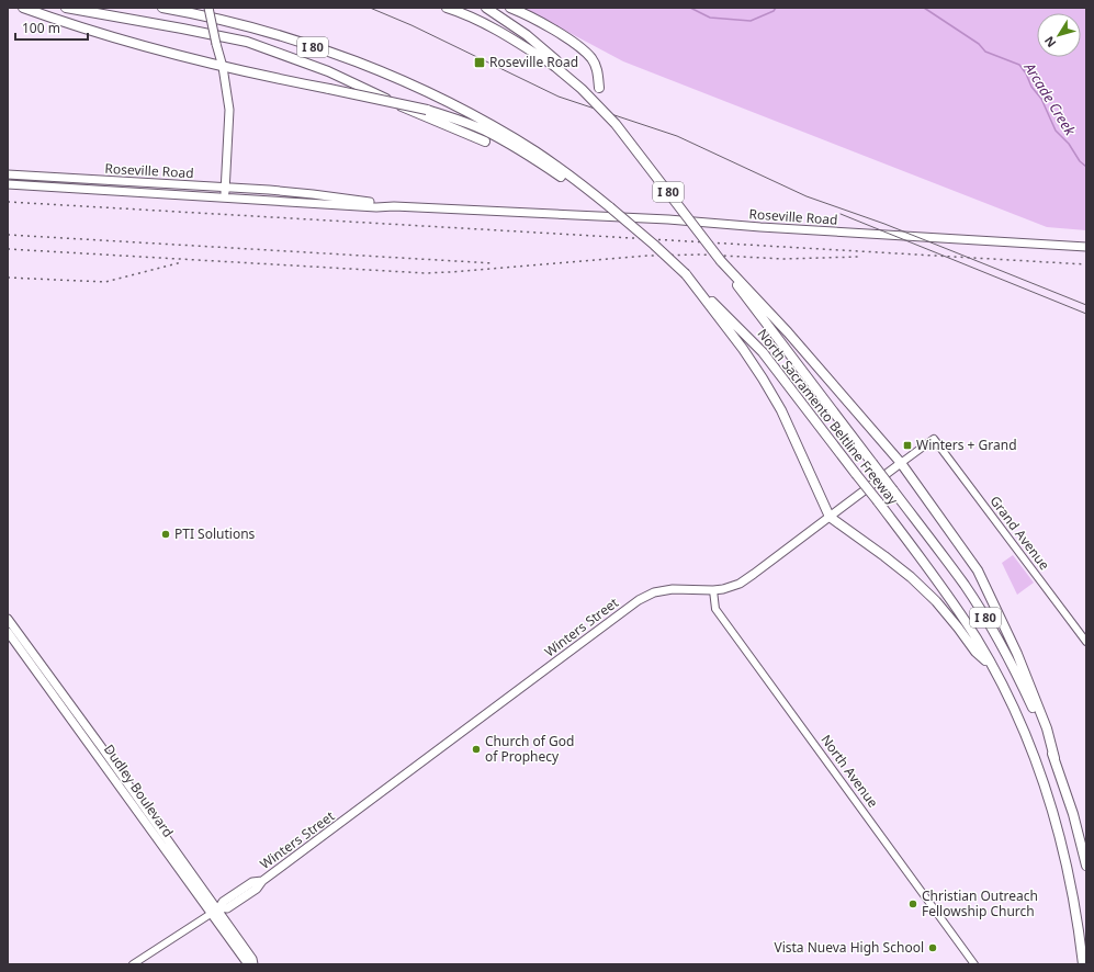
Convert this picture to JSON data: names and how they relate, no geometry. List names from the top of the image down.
{
  "streets": {
    "highway": ["I 80", "North Sacramento Beltline Freeway"],
    "main road": ["Roseville Road", "Winters Street", "Dudley Boulevard"],
    "street": ["Grand Avenue", "North Avenue"]
  },
  "crossings": [
    ["I 80", "North Sacramento Beltline Freeway"],
    ["Grand Avenue", "Winters Street"],
    ["Winters Street", "North Avenue"],
    ["Winters Street", "Dudley Boulevard"]
  ],
  "water": ["Arcade Creek"],
  "places": {
    "transit": ["Roseville Road", "Winters + Grand"],
    "other": [
      "PTI Solutions",
      "Church of God of Prophecy",
      "Christian Outreach Fellowship Church",
      "Vista Nueva High School"
    ]
  },
  "scale_bar": "100 m",
  "north": "bottom left"
}
